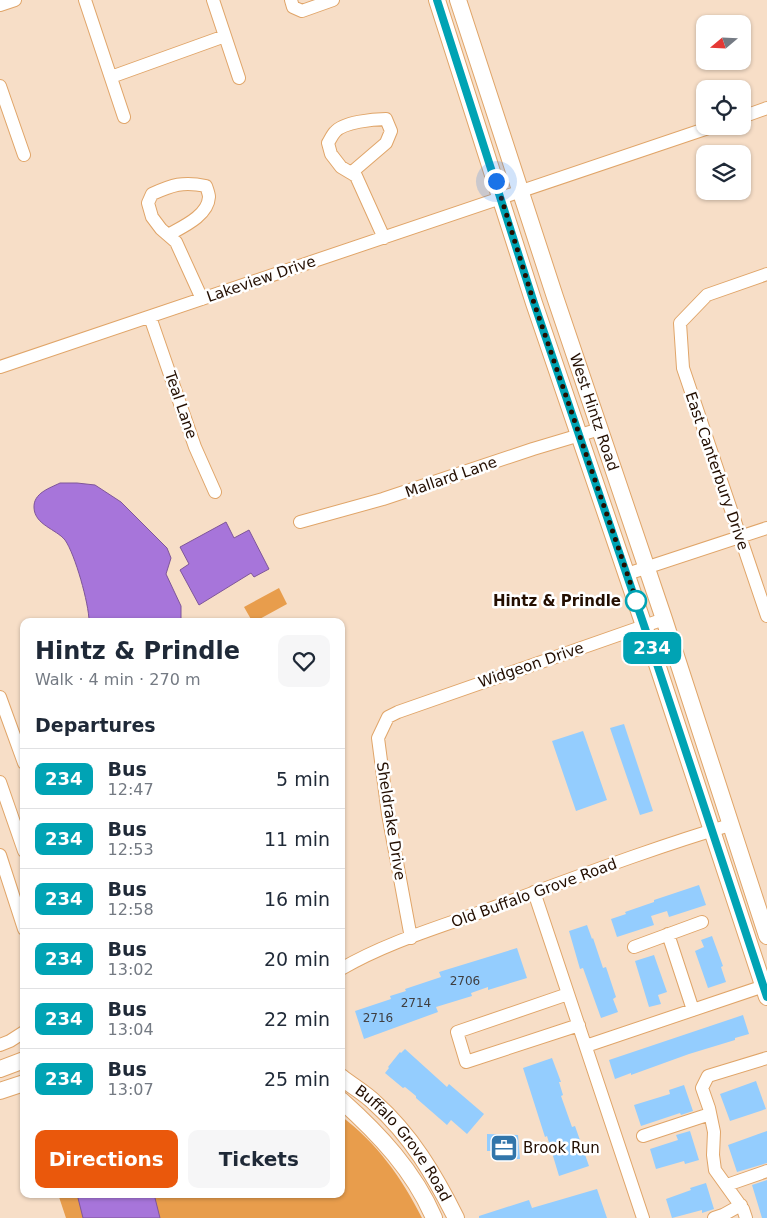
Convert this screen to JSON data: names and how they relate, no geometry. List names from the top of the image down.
{
  "streets": {
    "main road": ["West Hintz Road", "Buffalo Grove Road"],
    "street": [
      "Lakeview Drive",
      "Teal Lane",
      "East Canterbury Drive",
      "Mallard Lane",
      "Widgeon Drive",
      "Sheldrake Drive",
      "Old Buffalo Grove Road"
    ]
  },
  "crossings": [
    ["Lakeview Drive", "Teal Lane"],
    ["Lakeview Drive", "West Hintz Road"],
    ["West Hintz Road", "Mallard Lane"],
    ["West Hintz Road", "Widgeon Drive"],
    ["West Hintz Road", "Old Buffalo Grove Road"],
    ["Widgeon Drive", "Sheldrake Drive"],
    ["Sheldrake Drive", "Old Buffalo Grove Road"]
  ],
  "places": {
    "other": ["Hintz & Prindle"],
    "office": ["Brook Run"]
  },
  "lines": ["bus line 234"],
  "house_numbers": ["2706", "2714", "2716"],
  "north": "left",
  "page": {
    "on_map": "234",
    "heading": [
      ["Hintz & Prindle", "Walk · 4 min · 270 m"],
      "Departures"
    ],
    "list": [
      {
        "mark": "234",
        "name": "Bus",
        "note": "12:47",
        "value": "5 min"
      },
      {
        "mark": "234",
        "name": "Bus",
        "note": "12:53",
        "value": "11 min"
      },
      {
        "mark": "234",
        "name": "Bus",
        "note": "12:58",
        "value": "16 min"
      },
      {
        "mark": "234",
        "name": "Bus",
        "note": "13:02",
        "value": "20 min"
      },
      {
        "mark": "234",
        "name": "Bus",
        "note": "13:04",
        "value": "22 min"
      },
      {
        "mark": "234",
        "name": "Bus",
        "note": "13:07",
        "value": "25 min"
      }
    ],
    "buttons": ["Directions", "Tickets"]
  }
}
